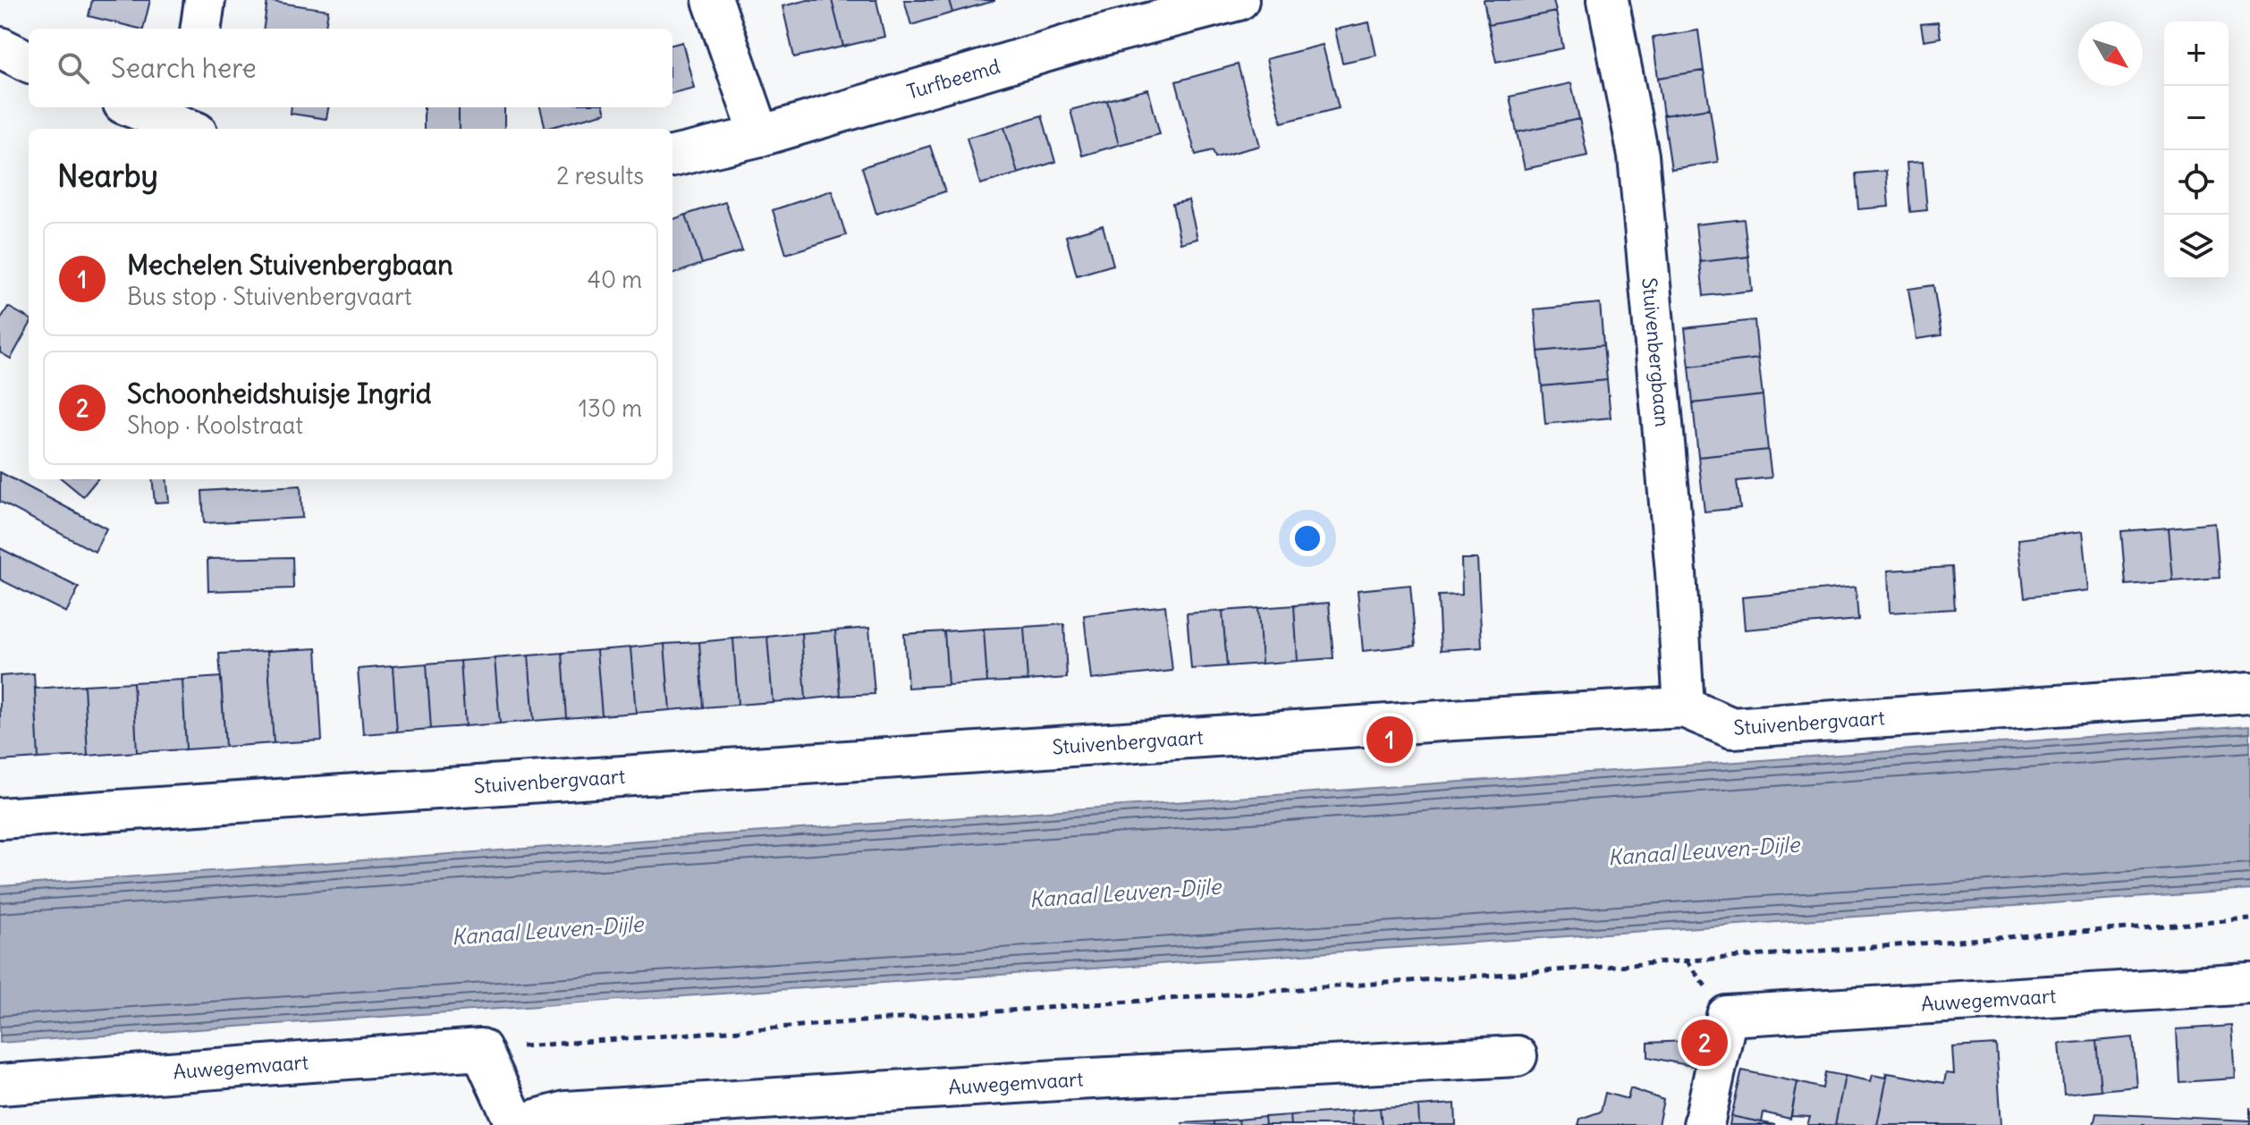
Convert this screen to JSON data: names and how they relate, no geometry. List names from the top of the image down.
{
  "streets": {
    "street": [
      "Turfbeemd",
      "Stuivenbergbaan",
      "Stuivenbergvaart",
      "Auwegemvaart"
    ]
  },
  "crossings": [
    ["Stuivenbergbaan", "Stuivenbergvaart"]
  ],
  "water": ["Kanaal Leuven-Dijle"],
  "north": "bottom right",
  "page": {
    "map_buttons": ["+", "−"],
    "search": "Search here",
    "heading": ["Nearby", "2 results"],
    "list": [
      {
        "mark": "1",
        "name": "Mechelen Stuivenbergbaan",
        "note": "Bus stop · Stuivenbergvaart",
        "value": "40 m"
      },
      {
        "mark": "2",
        "name": "Schoonheidshuisje Ingrid",
        "note": "Shop · Koolstraat",
        "value": "130 m"
      }
    ],
    "pins": ["1", "2"]
  }
}
